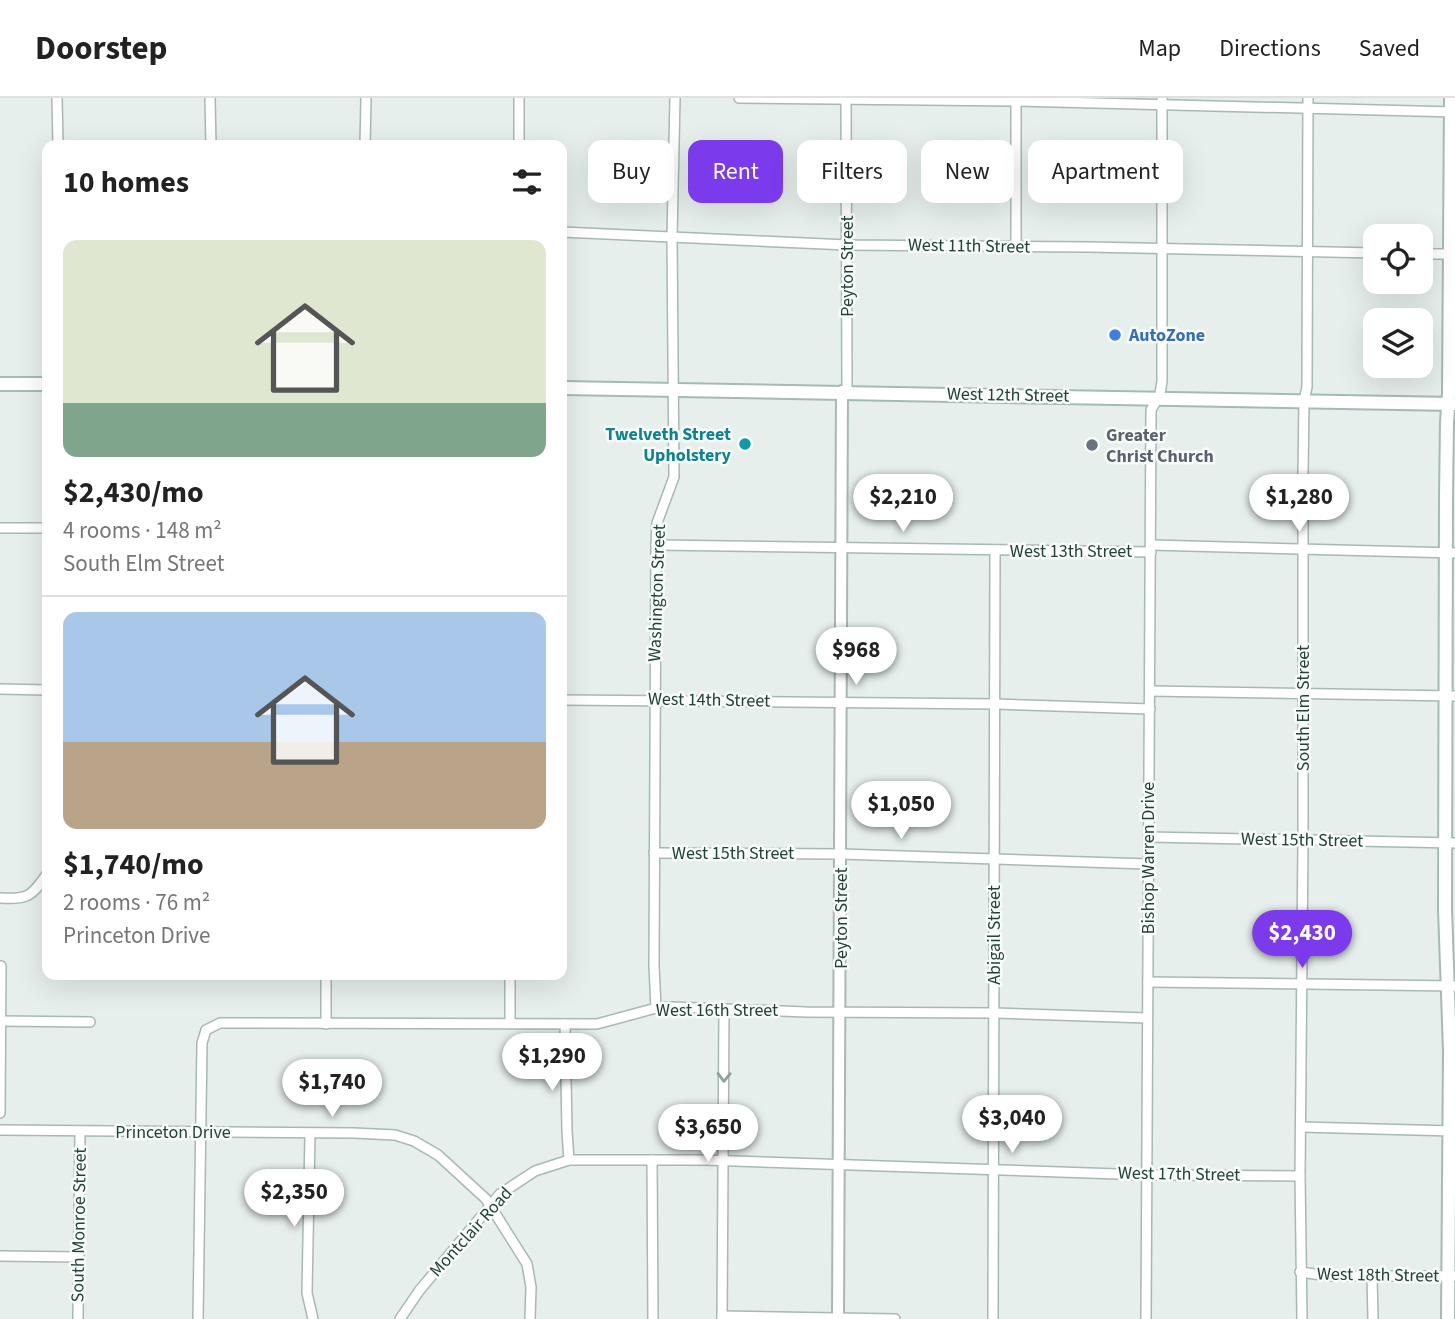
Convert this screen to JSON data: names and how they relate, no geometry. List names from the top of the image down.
{
  "streets": {
    "main road": ["West 12th Street"],
    "street": [
      "West 11th Street",
      "Peyton Street",
      "West 13th Street",
      "Washington Street",
      "West 14th Street",
      "South Elm Street",
      "West 15th Street",
      "Bishop Warren Drive",
      "Abigail Street",
      "West 16th Street",
      "Princeton Drive",
      "West 17th Street",
      "South Monroe Street",
      "Montclair Road",
      "West 18th Street"
    ]
  },
  "crossings": [
    ["West 11th Street", "Peyton Street"],
    ["West 11th Street", "Washington Street"],
    ["West 11th Street", "South Elm Street"],
    ["West 11th Street", "Bishop Warren Drive"],
    ["Peyton Street", "West 12th Street"],
    ["Peyton Street", "West 13th Street"],
    ["Peyton Street", "West 14th Street"],
    ["Peyton Street", "West 15th Street"],
    ["Peyton Street", "West 16th Street"],
    ["Peyton Street", "West 17th Street"],
    ["West 12th Street", "Washington Street"],
    ["West 12th Street", "South Elm Street"],
    ["West 12th Street", "Bishop Warren Drive"],
    ["West 13th Street", "Washington Street"],
    ["West 13th Street", "South Elm Street"],
    ["West 13th Street", "Bishop Warren Drive"],
    ["West 13th Street", "Abigail Street"],
    ["Washington Street", "West 14th Street"],
    ["Washington Street", "West 15th Street"],
    ["Washington Street", "West 16th Street"],
    ["West 14th Street", "Bishop Warren Drive"],
    ["West 14th Street", "Abigail Street"],
    ["South Elm Street", "West 15th Street"],
    ["South Elm Street", "West 17th Street"],
    ["South Elm Street", "West 18th Street"],
    ["West 15th Street", "Bishop Warren Drive"],
    ["West 15th Street", "Abigail Street"],
    ["Bishop Warren Drive", "West 16th Street"],
    ["Bishop Warren Drive", "West 17th Street"],
    ["Abigail Street", "West 16th Street"],
    ["Abigail Street", "West 17th Street"],
    ["West 16th Street", "Princeton Drive"],
    ["Princeton Drive", "South Monroe Street"],
    ["Princeton Drive", "Montclair Road"],
    ["West 17th Street", "Montclair Road"]
  ],
  "places": ["AutoZone", "Twelveth Street Upholstery", "Greater Christ Church"],
  "page": {
    "header": "Doorstep",
    "nav": ["Map", "Directions", "Saved"],
    "chip": [
      "Buy",
      "Rent",
      "Filters",
      "New",
      "Apartment"
    ],
    "heading": "10 homes",
    "list": [
      {
        "name": "$2,430/mo",
        "note": "4 rooms · 148 m² · South Elm Street"
      },
      {
        "name": "$1,740/mo",
        "note": "2 rooms · 76 m² · Princeton Drive"
      }
    ],
    "price": [
      "$2,210",
      "$1,280",
      "$968",
      "$1,050",
      "$2,430",
      "$1,290",
      "$1,740",
      "$3,040",
      "$3,650",
      "$2,350"
    ]
  }
}
